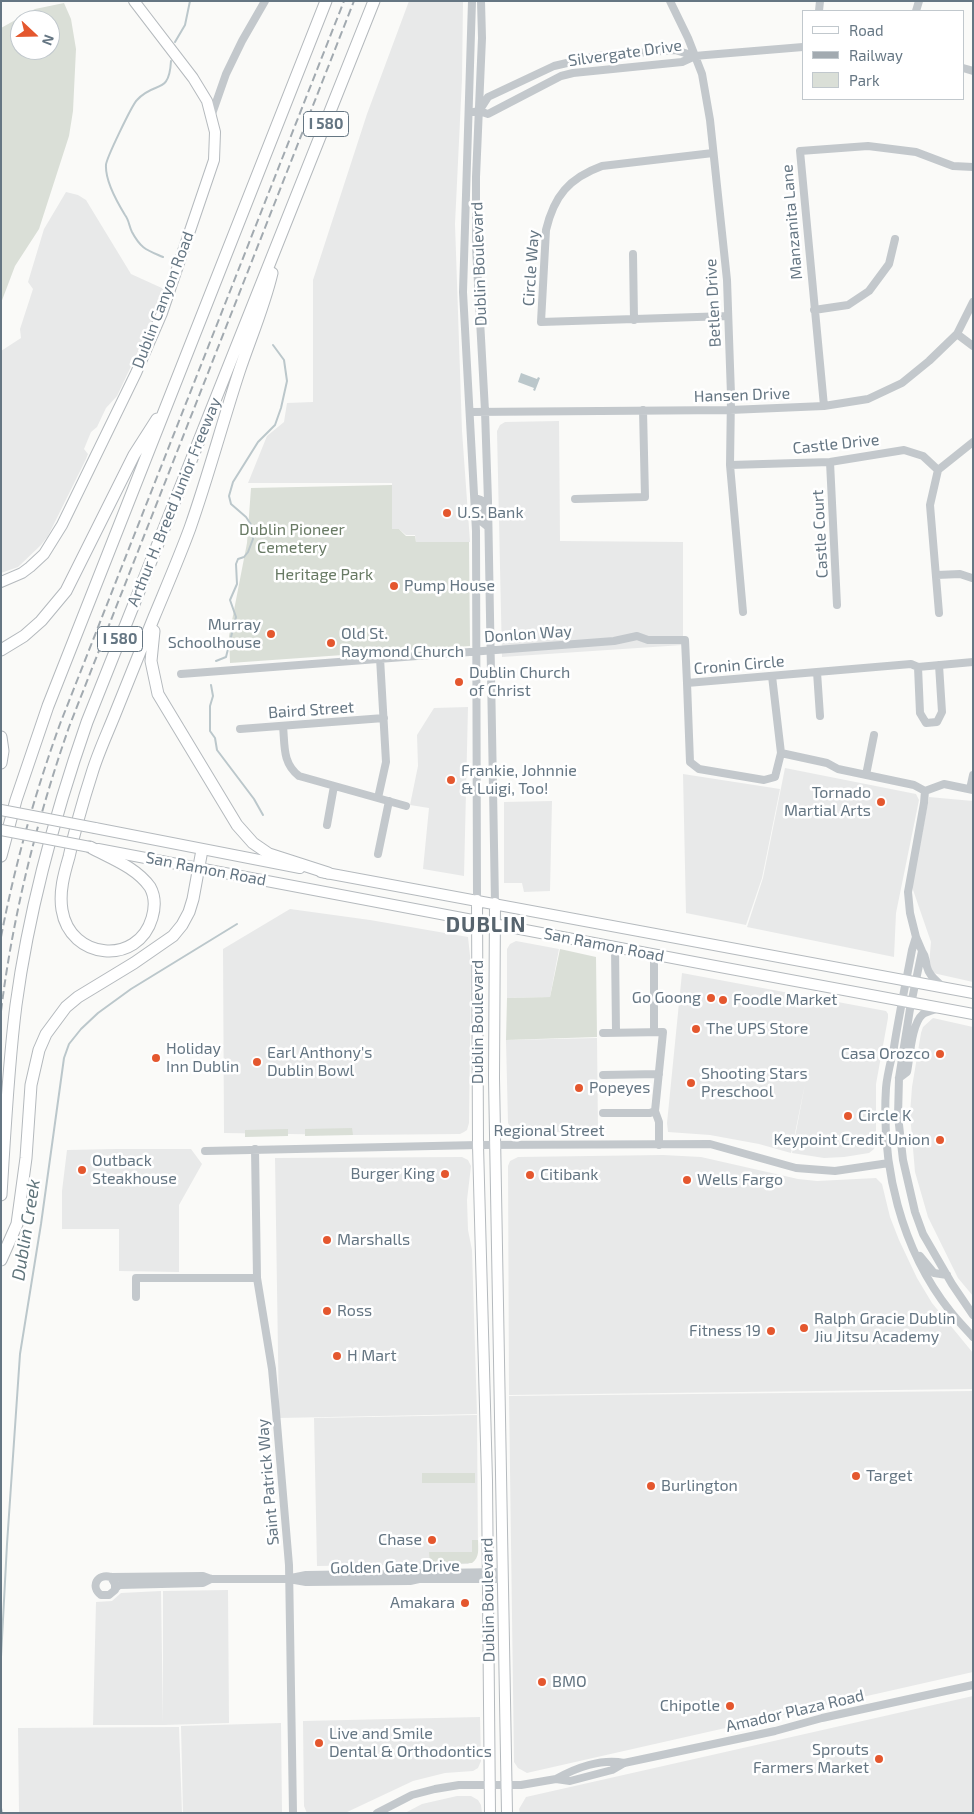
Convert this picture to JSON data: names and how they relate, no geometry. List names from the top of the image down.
{
  "streets": {
    "highway": ["I 580", "Arthur H. Breed Junior Freeway"],
    "main road": ["Dublin Boulevard", "Dublin Canyon Road", "San Ramon Road"],
    "street": [
      "Silvergate Drive",
      "Manzanita Lane",
      "Circle Way",
      "Betlen Drive",
      "Hansen Drive",
      "Castle Drive",
      "Castle Court",
      "Donlon Way",
      "Cronin Circle",
      "Baird Street",
      "Regional Street",
      "Saint Patrick Way",
      "Golden Gate Drive",
      "Amador Plaza Road"
    ]
  },
  "crossings": [
    ["Silvergate Drive", "Dublin Boulevard"],
    ["Silvergate Drive", "Betlen Drive"],
    ["Manzanita Lane", "Hansen Drive"],
    ["Dublin Boulevard", "Hansen Drive"],
    ["Dublin Boulevard", "Donlon Way"],
    ["Dublin Boulevard", "San Ramon Road"],
    ["Dublin Boulevard", "Regional Street"],
    ["Dublin Boulevard", "Golden Gate Drive"],
    ["Dublin Boulevard", "Amador Plaza Road"],
    ["Circle Way", "Betlen Drive"],
    ["Betlen Drive", "Hansen Drive"],
    ["Betlen Drive", "Castle Drive"],
    ["Castle Drive", "Castle Court"],
    ["Donlon Way", "Cronin Circle"],
    ["Regional Street", "Saint Patrick Way"],
    ["Saint Patrick Way", "Golden Gate Drive"]
  ],
  "districts": ["DUBLIN"],
  "water": ["Dublin Creek"],
  "parks": ["Dublin Pioneer Cemetery", "Heritage Park"],
  "places": [
    "U.S. Bank",
    "Pump House",
    "Murray Schoolhouse",
    "Old St. Raymond Church",
    "Dublin Church of Christ",
    "Frankie, Johnnie & Luigi, Too!",
    "Tornado Martial Arts",
    "Go Goong",
    "Foodle Market",
    "The UPS Store",
    "Casa Orozco",
    "Holiday Inn Dublin",
    "Earl Anthony's Dublin Bowl",
    "Shooting Stars Preschool",
    "Popeyes",
    "Circle K",
    "Keypoint Credit Union",
    "Outback Steakhouse",
    "Burger King",
    "Citibank",
    "Wells Fargo",
    "Marshalls",
    "Ross",
    "Ralph Gracie Dublin Jiu Jitsu Academy",
    "Fitness 19",
    "H Mart",
    "Target",
    "Burlington",
    "Chase",
    "Amakara",
    "BMO",
    "Chipotle",
    "Live and Smile Dental & Orthodontics",
    "Sprouts Farmers Market"
  ],
  "legend": ["Road", "Railway", "Park"],
  "north": "right"
}
